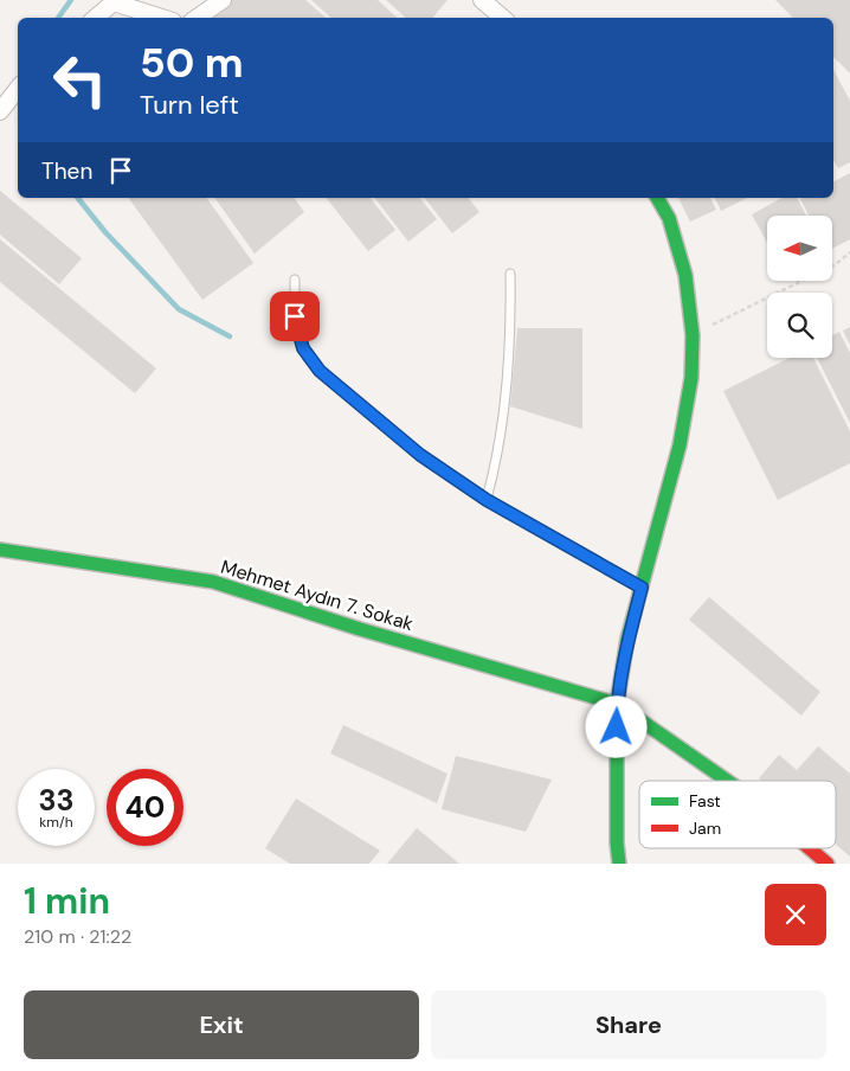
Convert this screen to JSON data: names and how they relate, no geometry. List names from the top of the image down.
{
  "streets": {
    "street": ["Mehmet Aydın 7. Sokak"]
  },
  "legend": ["Fast", "Jam"],
  "north": "left",
  "page": {
    "turn": ["50 m", "Turn left"],
    "then": "Then",
    "speed": "33 km/h",
    "limit": "40",
    "heading": ["1 min", "210 m · 21:22"],
    "buttons": ["Exit", "Share"]
  }
}
